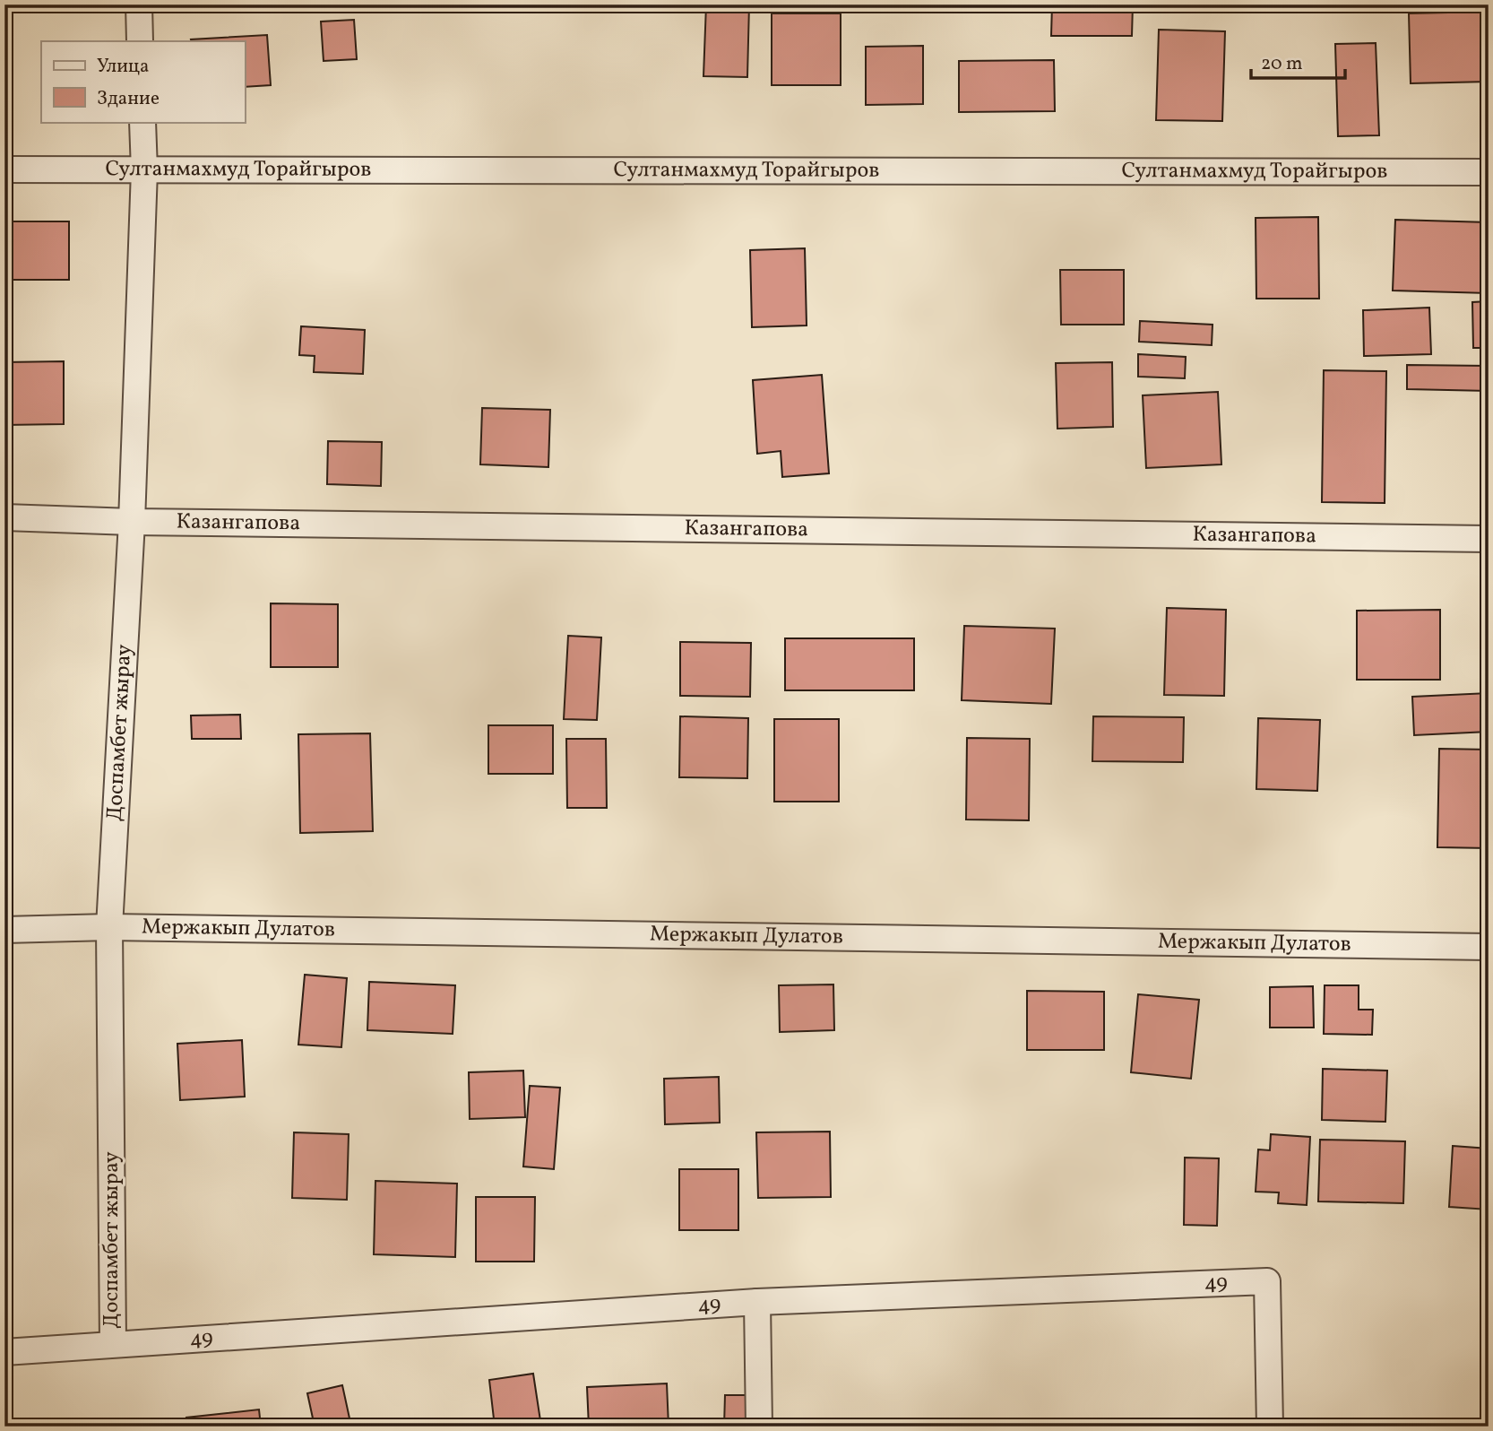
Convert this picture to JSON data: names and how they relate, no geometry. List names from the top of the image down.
{
  "streets": {
    "street": [
      "Султанмахмуд Торайгыров",
      "Казангапова",
      "Доспамбет жырау",
      "Мержакып Дулатов",
      "49"
    ]
  },
  "crossings": [
    ["Султанмахмуд Торайгыров", "Доспамбет жырау"],
    ["Казангапова", "Доспамбет жырау"],
    ["Доспамбет жырау", "Мержакып Дулатов"],
    ["Доспамбет жырау", "49"]
  ],
  "legend": ["Улица", "Здание"],
  "scale_bar": "20 m"
}
